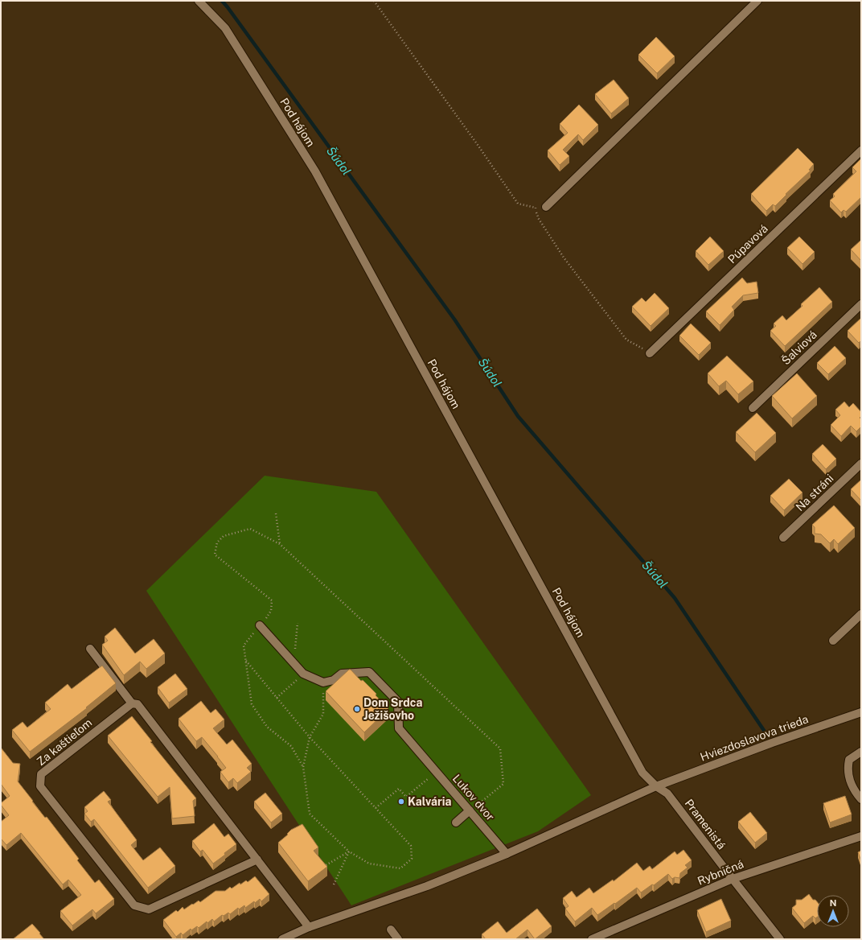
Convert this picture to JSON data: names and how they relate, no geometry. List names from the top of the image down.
{
  "streets": {
    "street": [
      "Pod hájom",
      "Púpavová",
      "Šalviová",
      "Na stráni",
      "Hviezdoslavova trieda",
      "Za kaštieľom",
      "Lukov dvor",
      "Pramenistá",
      "Rybničná"
    ]
  },
  "crossings": [
    ["Pod hájom", "Hviezdoslavova trieda"],
    ["Pod hájom", "Pramenistá"],
    ["Hviezdoslavova trieda", "Lukov dvor"],
    ["Hviezdoslavova trieda", "Pramenistá"],
    ["Pramenistá", "Rybničná"]
  ],
  "water": ["Šúdol"],
  "places": ["Dom Srdca Ježišovho", "Kalvária"],
  "north": "top"
}
